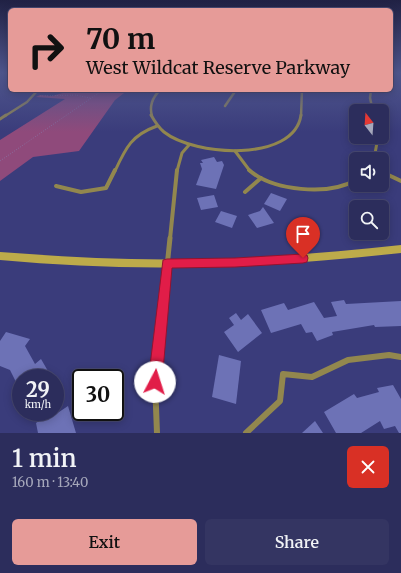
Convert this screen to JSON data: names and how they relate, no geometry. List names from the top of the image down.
{
  "north": "top",
  "page": {
    "turn": ["70 m", "West Wildcat Reserve Parkway"],
    "speed": "29 km/h",
    "limit": "30",
    "heading": ["1 min", "160 m · 13:40"],
    "buttons": ["Exit", "Share"]
  }
}
